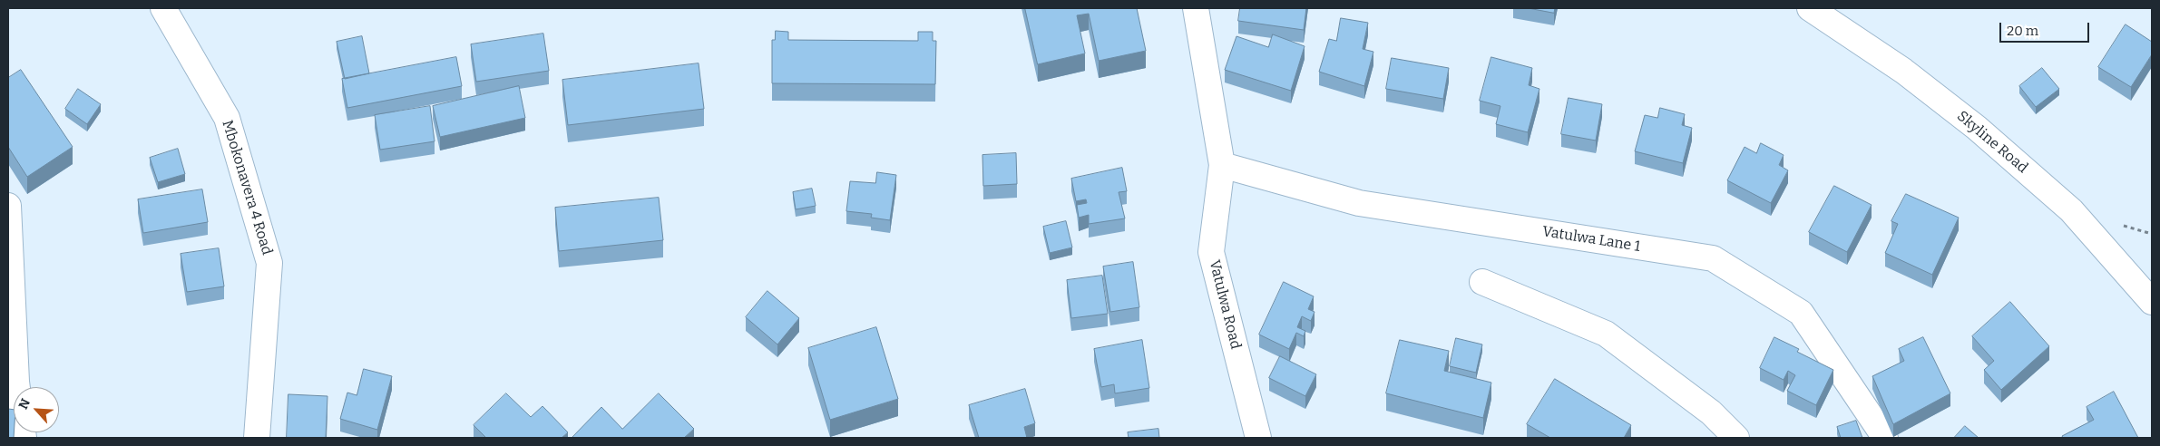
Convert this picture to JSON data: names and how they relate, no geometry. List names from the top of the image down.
{
  "streets": {
    "street": [
      "Skyline Road",
      "Mbokonavera 4 Road",
      "Vatulwa Lane 1",
      "Vatulwa Road"
    ]
  },
  "crossings": [
    ["Vatulwa Lane 1", "Vatulwa Road"]
  ],
  "scale_bar": "20 m",
  "north": "top left"
}
